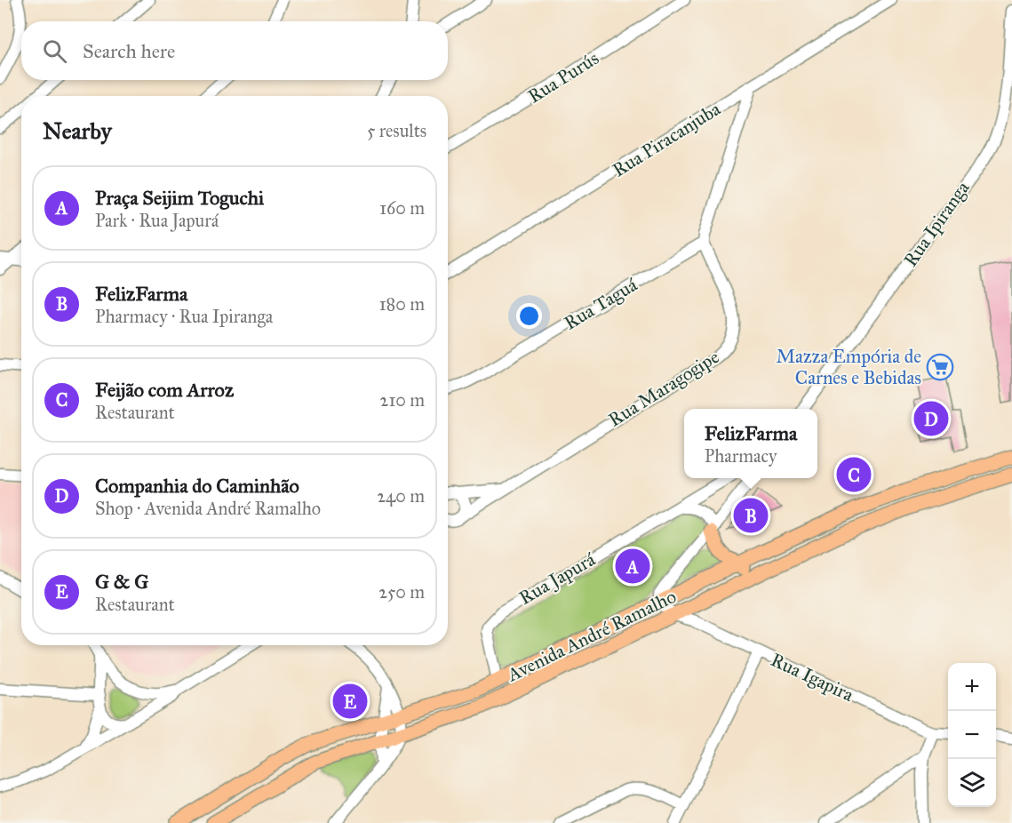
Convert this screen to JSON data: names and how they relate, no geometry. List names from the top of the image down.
{
  "streets": {
    "main road": ["Avenida André Ramalho"],
    "street": [
      "Rua Purús",
      "Rua Piracanjuba",
      "Rua Ipiranga",
      "Rua Taguá",
      "Rua Maragogipe",
      "Rua Japurá",
      "Rua Igapira"
    ]
  },
  "crossings": [
    ["Rua Taguá", "Rua Maragogipe"],
    ["Rua Japurá", "Avenida André Ramalho"],
    ["Avenida André Ramalho", "Rua Igapira"]
  ],
  "places": {
    "supermarket": ["Mazza Empória de Carnes e Bebidas"]
  },
  "page": {
    "search": "Search here",
    "heading": ["Nearby", "5 results"],
    "list": [
      {
        "mark": "A",
        "name": "Praça Seijim Toguchi",
        "note": "Park · Rua Japurá",
        "value": "160 m"
      },
      {
        "mark": "B",
        "name": "FelizFarma",
        "note": "Pharmacy · Rua Ipiranga",
        "value": "180 m"
      },
      {
        "mark": "C",
        "name": "Feijão com Arroz",
        "note": "Restaurant",
        "value": "210 m"
      },
      {
        "mark": "D",
        "name": "Companhia do Caminhão",
        "note": "Shop · Avenida André Ramalho",
        "value": "240 m"
      },
      {
        "mark": "E",
        "name": "G & G",
        "note": "Restaurant",
        "value": "250 m"
      }
    ],
    "pins": [
      "D",
      "C",
      "B",
      "A",
      "E"
    ],
    "popup": ["FelizFarma", "Pharmacy"],
    "map_buttons": ["+", "−"]
  }
}
